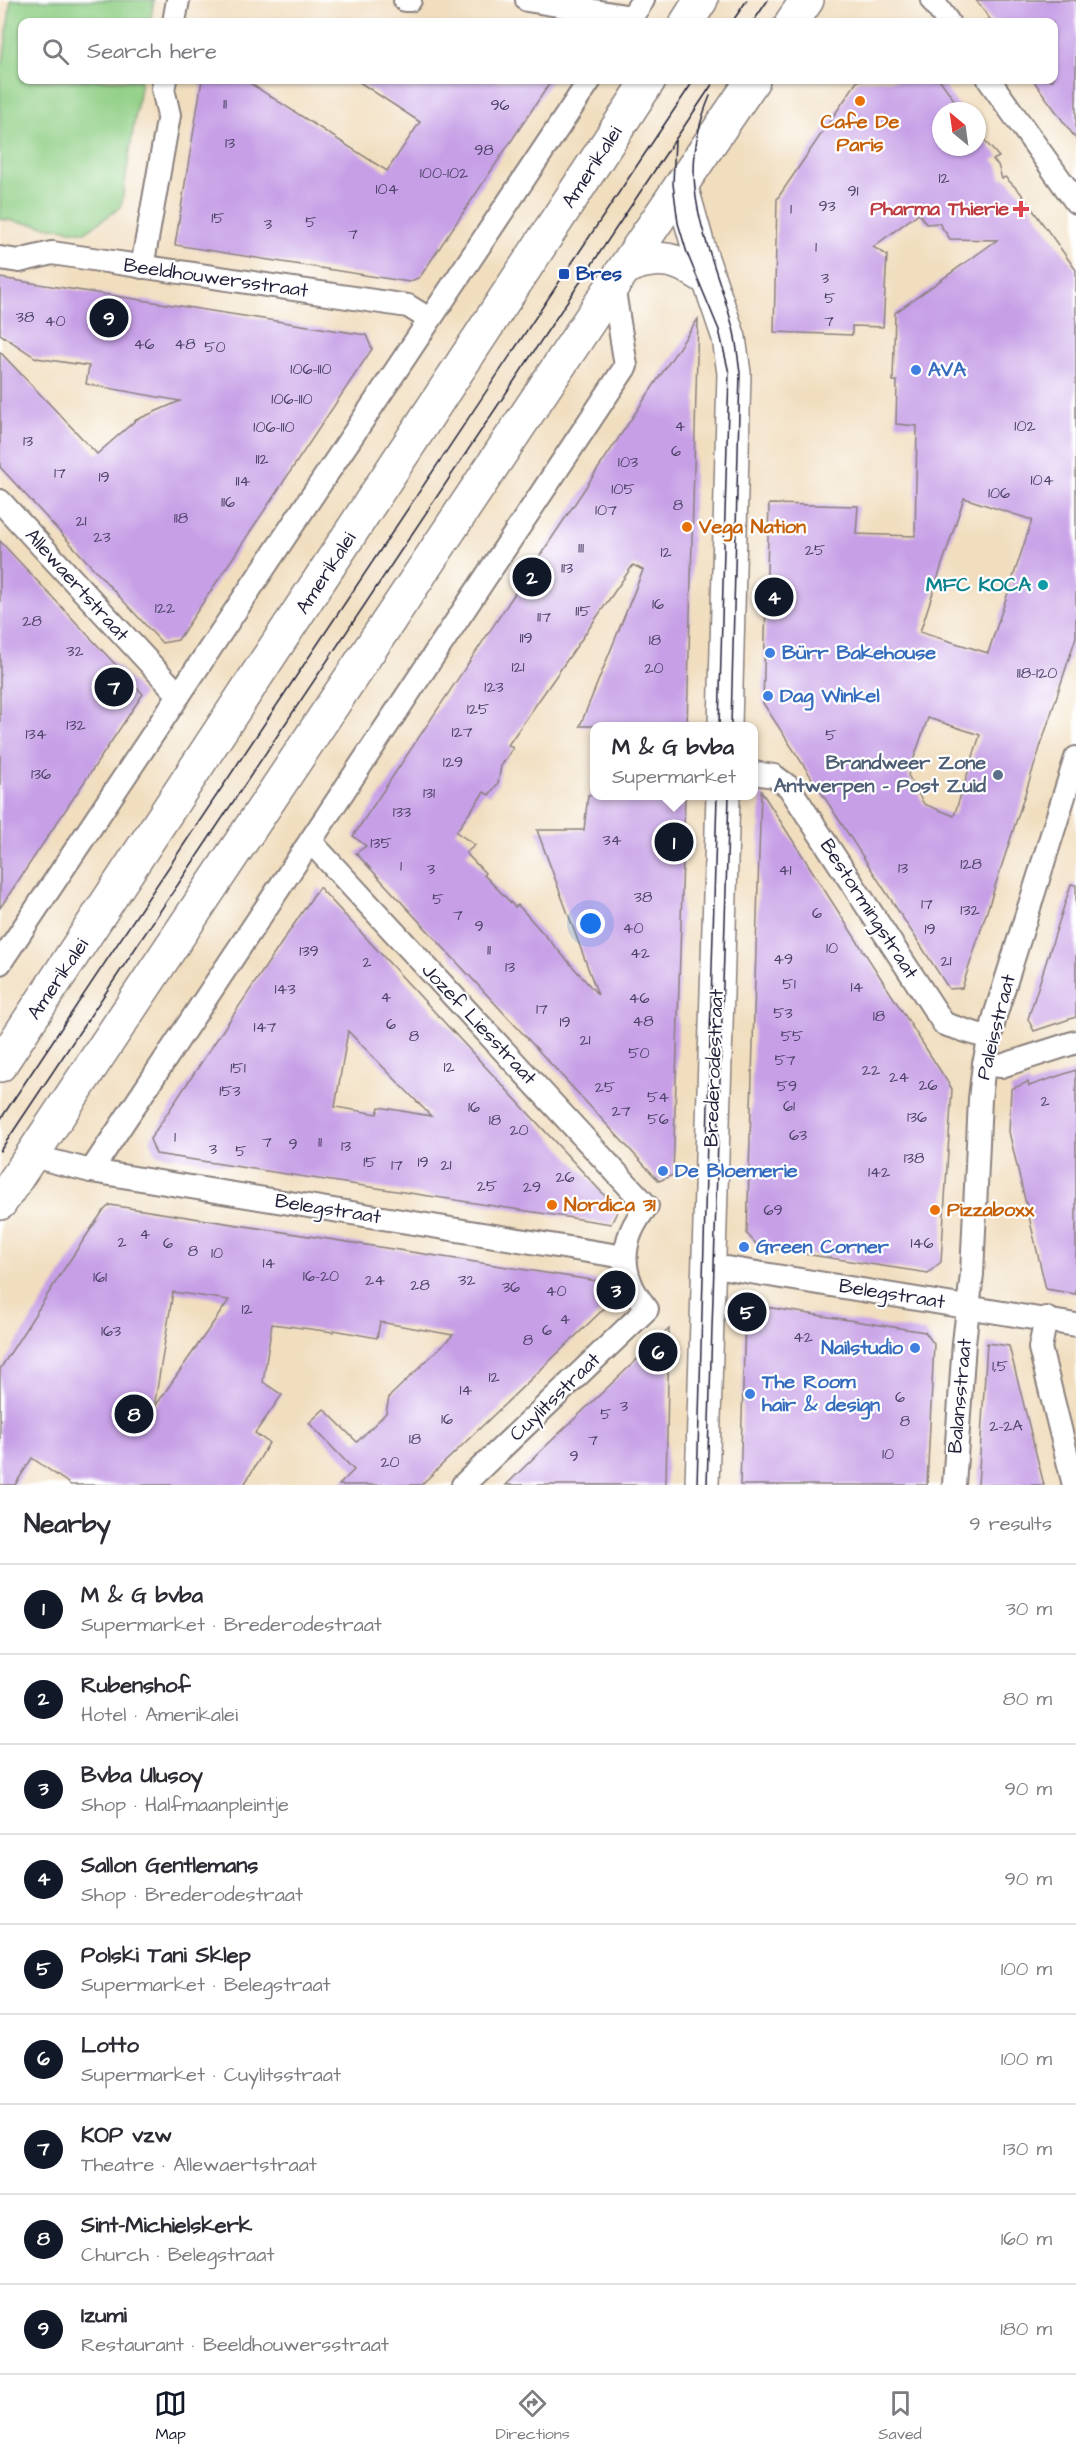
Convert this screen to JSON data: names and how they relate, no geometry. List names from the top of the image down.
{
  "streets": {
    "main road": ["Amerikalei", "Brederodestraat"],
    "street": [
      "Beeldhouwersstraat",
      "Allewaertstraat",
      "Bestormingstraat",
      "Jozef Liesstraat",
      "Paleisstraat",
      "Belegstraat",
      "Balansstraat",
      "Cuylitsstraat"
    ]
  },
  "crossings": [
    ["Bestormingstraat", "Paleisstraat"],
    ["Jozef Liesstraat", "Belegstraat"],
    ["Jozef Liesstraat", "Cuylitsstraat"],
    ["Paleisstraat", "Belegstraat"],
    ["Paleisstraat", "Balansstraat"],
    ["Brederodestraat", "Belegstraat"],
    ["Belegstraat", "Balansstraat"],
    ["Belegstraat", "Cuylitsstraat"]
  ],
  "places": {
    "other": [
      "Cafe De Paris",
      "AVA",
      "Vega Nation",
      "MFC KOCA",
      "Bürr Bakehouse",
      "Dag Winkel",
      "Brandweer Zone Antwerpen - Post Zuid",
      "De Bloemerie",
      "Nordica 31",
      "Pizzaboxx",
      "Green Corner",
      "Nailstudio",
      "The Room hair & design"
    ],
    "health": ["Pharma Thierie"],
    "transit": ["Bres"]
  },
  "house_numbers": [
    "11",
    "96",
    "13",
    "98",
    "100-102",
    "12",
    "104",
    "91",
    "93",
    "1",
    "15",
    "5",
    "3",
    "7",
    "1",
    "3",
    "5",
    "38",
    "40",
    "7",
    "46",
    "48",
    "50",
    "106-110",
    "106-110",
    "4",
    "102",
    "106-110",
    "13",
    "6",
    "112",
    "103",
    "17",
    "19",
    "104",
    "114",
    "105",
    "106",
    "116",
    "8",
    "107",
    "118",
    "21",
    "23",
    "111",
    "25",
    "12",
    "113",
    "16",
    "122",
    "115",
    "117",
    "28",
    "119",
    "18",
    "32",
    "121",
    "20",
    "118-120",
    "123",
    "125",
    "132",
    "127",
    "134",
    "5",
    "129",
    "136",
    "131",
    "133",
    "34",
    "135",
    "128",
    "1",
    "13",
    "3",
    "41",
    "38",
    "5",
    "17",
    "132",
    "6",
    "7",
    "9",
    "40",
    "19",
    "10",
    "11",
    "139",
    "42",
    "49",
    "21",
    "2",
    "13",
    "51",
    "14",
    "143",
    "4",
    "46",
    "17",
    "53",
    "18",
    "48",
    "19",
    "6",
    "147",
    "8",
    "55",
    "21",
    "50",
    "57",
    "12",
    "151",
    "22",
    "24",
    "26",
    "59",
    "25",
    "153",
    "54",
    "2",
    "61",
    "16",
    "27",
    "136",
    "56",
    "18",
    "20",
    "63",
    "1",
    "7",
    "11",
    "9",
    "13",
    "3",
    "5",
    "138",
    "15",
    "19",
    "17",
    "21",
    "142",
    "26",
    "25",
    "29",
    "69",
    "4",
    "2",
    "6",
    "146",
    "8",
    "10",
    "14",
    "16-20",
    "161",
    "24",
    "32",
    "28",
    "36",
    "40",
    "12",
    "4",
    "6",
    "163",
    "42",
    "8",
    "1,5",
    "12",
    "14",
    "6",
    "3",
    "5",
    "16",
    "8",
    "2-2A",
    "18",
    "7",
    "10",
    "9",
    "20"
  ],
  "north": "top left",
  "page": {
    "search": "Search here",
    "pins": [
      "9",
      "2",
      "4",
      "7",
      "1",
      "3",
      "5",
      "6",
      "8"
    ],
    "popup": ["M & G bvba", "Supermarket"],
    "heading": ["Nearby", "9 results"],
    "list": [
      {
        "mark": "1",
        "name": "M & G bvba",
        "note": "Supermarket · Brederodestraat",
        "value": "30 m"
      },
      {
        "mark": "2",
        "name": "Rubenshof",
        "note": "Hotel · Amerikalei",
        "value": "80 m"
      },
      {
        "mark": "3",
        "name": "Bvba Ulusoy",
        "note": "Shop · Halfmaanpleintje",
        "value": "90 m"
      },
      {
        "mark": "4",
        "name": "Sallon Gentlemans",
        "note": "Shop · Brederodestraat",
        "value": "90 m"
      },
      {
        "mark": "5",
        "name": "Polski Tani Sklep",
        "note": "Supermarket · Belegstraat",
        "value": "100 m"
      },
      {
        "mark": "6",
        "name": "Lotto",
        "note": "Supermarket · Cuylitsstraat",
        "value": "100 m"
      },
      {
        "mark": "7",
        "name": "KOP vzw",
        "note": "Theatre · Allewaertstraat",
        "value": "130 m"
      },
      {
        "mark": "8",
        "name": "Sint-Michielskerk",
        "note": "Church · Belegstraat",
        "value": "160 m"
      },
      {
        "mark": "9",
        "name": "Izumi",
        "note": "Restaurant · Beeldhouwersstraat",
        "value": "180 m"
      }
    ],
    "nav": ["Map", "Directions", "Saved"]
  }
}
